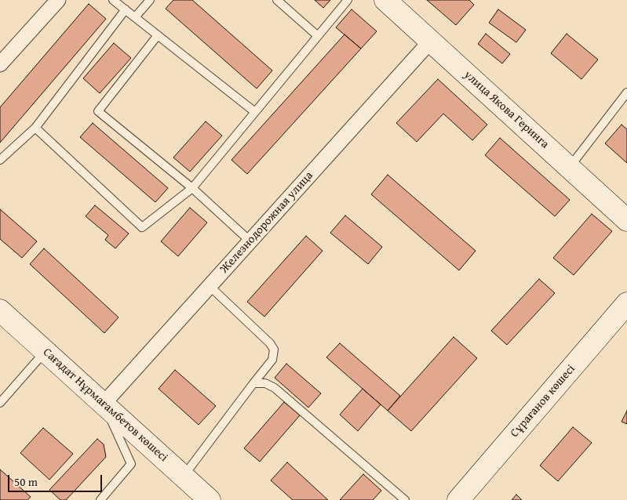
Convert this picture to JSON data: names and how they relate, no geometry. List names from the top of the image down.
{
  "streets": {
    "main road": ["улица Якова Геринга", "Сұрағанов көшесі", "Сағадат Нұрмағамбетов көшесі"],
    "street": ["Железнодорожная улица"]
  },
  "crossings": [
    ["улица Якова Геринга", "Железнодорожная улица"],
    ["Железнодорожная улица", "Сағадат Нұрмағамбетов көшесі"]
  ],
  "scale_bar": "50 m"
}
